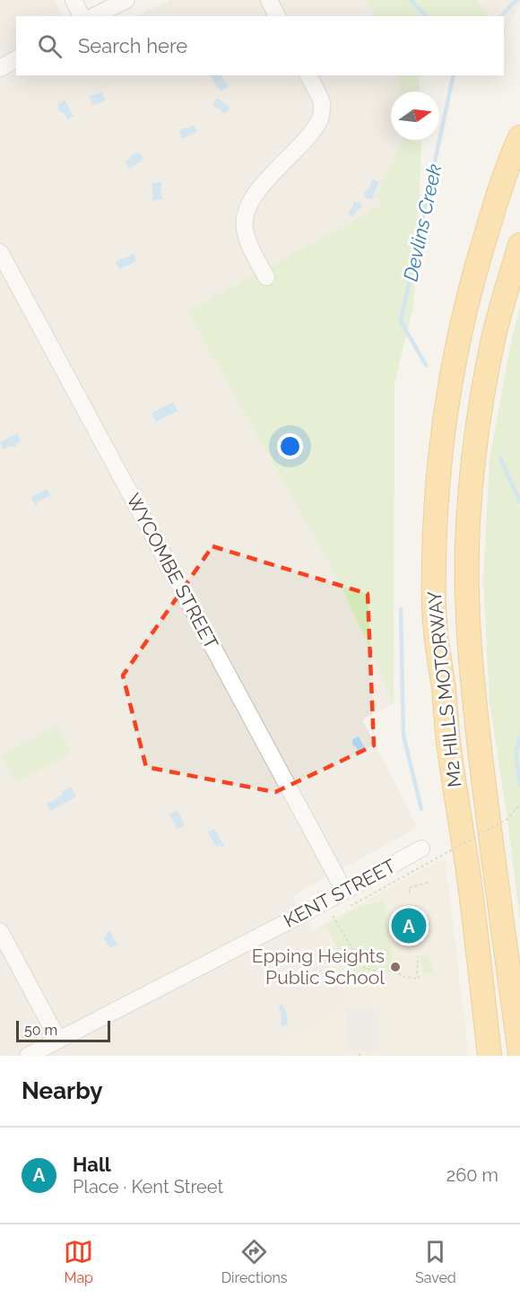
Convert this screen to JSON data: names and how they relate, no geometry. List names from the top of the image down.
{
  "streets": {
    "highway": ["M2 HILLS MOTORWAY"],
    "street": ["WYCOMBE STREET", "KENT STREET"]
  },
  "crossings": [
    ["WYCOMBE STREET", "KENT STREET"]
  ],
  "water": ["Devlins Creek"],
  "places": ["Epping Heights Public School"],
  "scale_bar": "50 m",
  "north": "right",
  "page": {
    "search": "Search here",
    "pins": "A",
    "scale": "50 m",
    "heading": "Nearby",
    "list": [
      {
        "mark": "A",
        "name": "Hall",
        "note": "Place · Kent Street",
        "value": "260 m"
      }
    ],
    "nav": ["Map", "Directions", "Saved"]
  }
}
